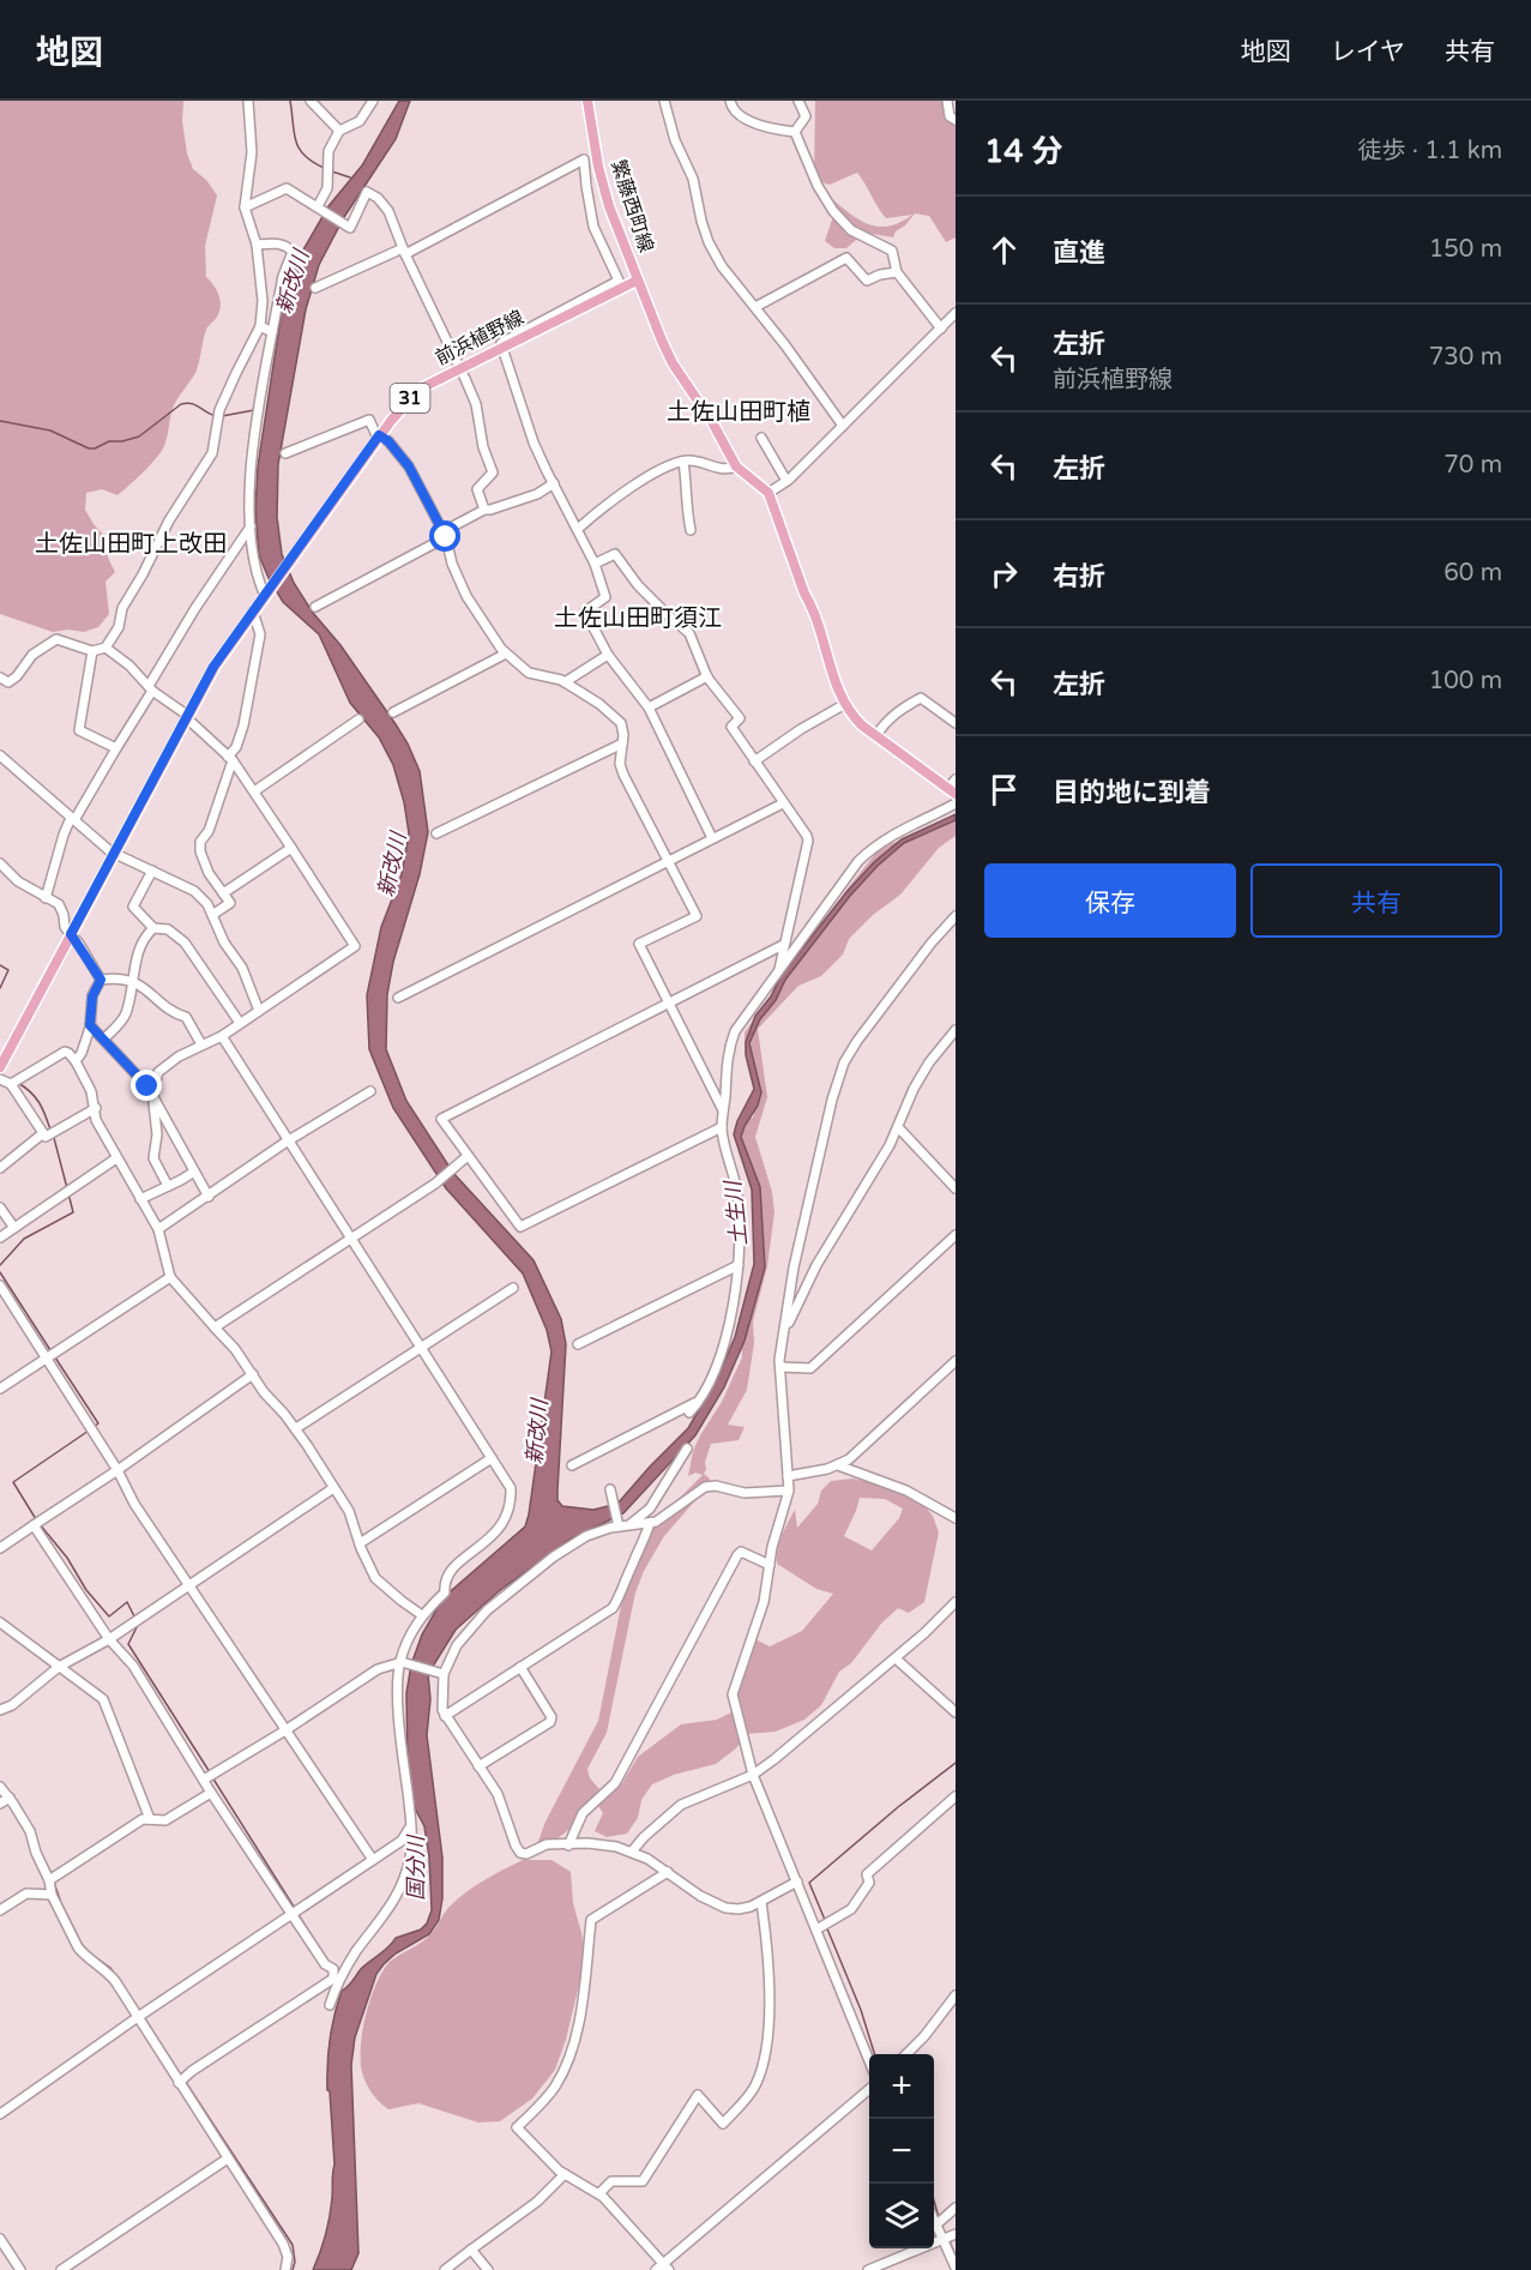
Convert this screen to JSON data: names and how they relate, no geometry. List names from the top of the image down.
{
  "streets": {
    "main road": ["繁藤西町線", "前浜植野線", "31"]
  },
  "crossings": [
    ["繁藤西町線", "前浜植野線"]
  ],
  "districts": ["土佐山田町植", "土佐山田町上改田", "土佐山田町須江"],
  "water": ["新改川", "土生川", "国分川"],
  "page": {
    "header": "地図",
    "nav": ["地図", "レイヤ", "共有"],
    "heading": ["14 分", "徒歩 · 1.1 km"],
    "list": [
      ["直進", "150 m"],
      ["左折", "前浜植野線", "730 m"],
      ["左折", "70 m"],
      ["右折", "60 m"],
      ["左折", "100 m"],
      "目的地に到着"
    ],
    "buttons": ["保存", "共有"],
    "map_buttons": ["+", "−"]
  }
}
